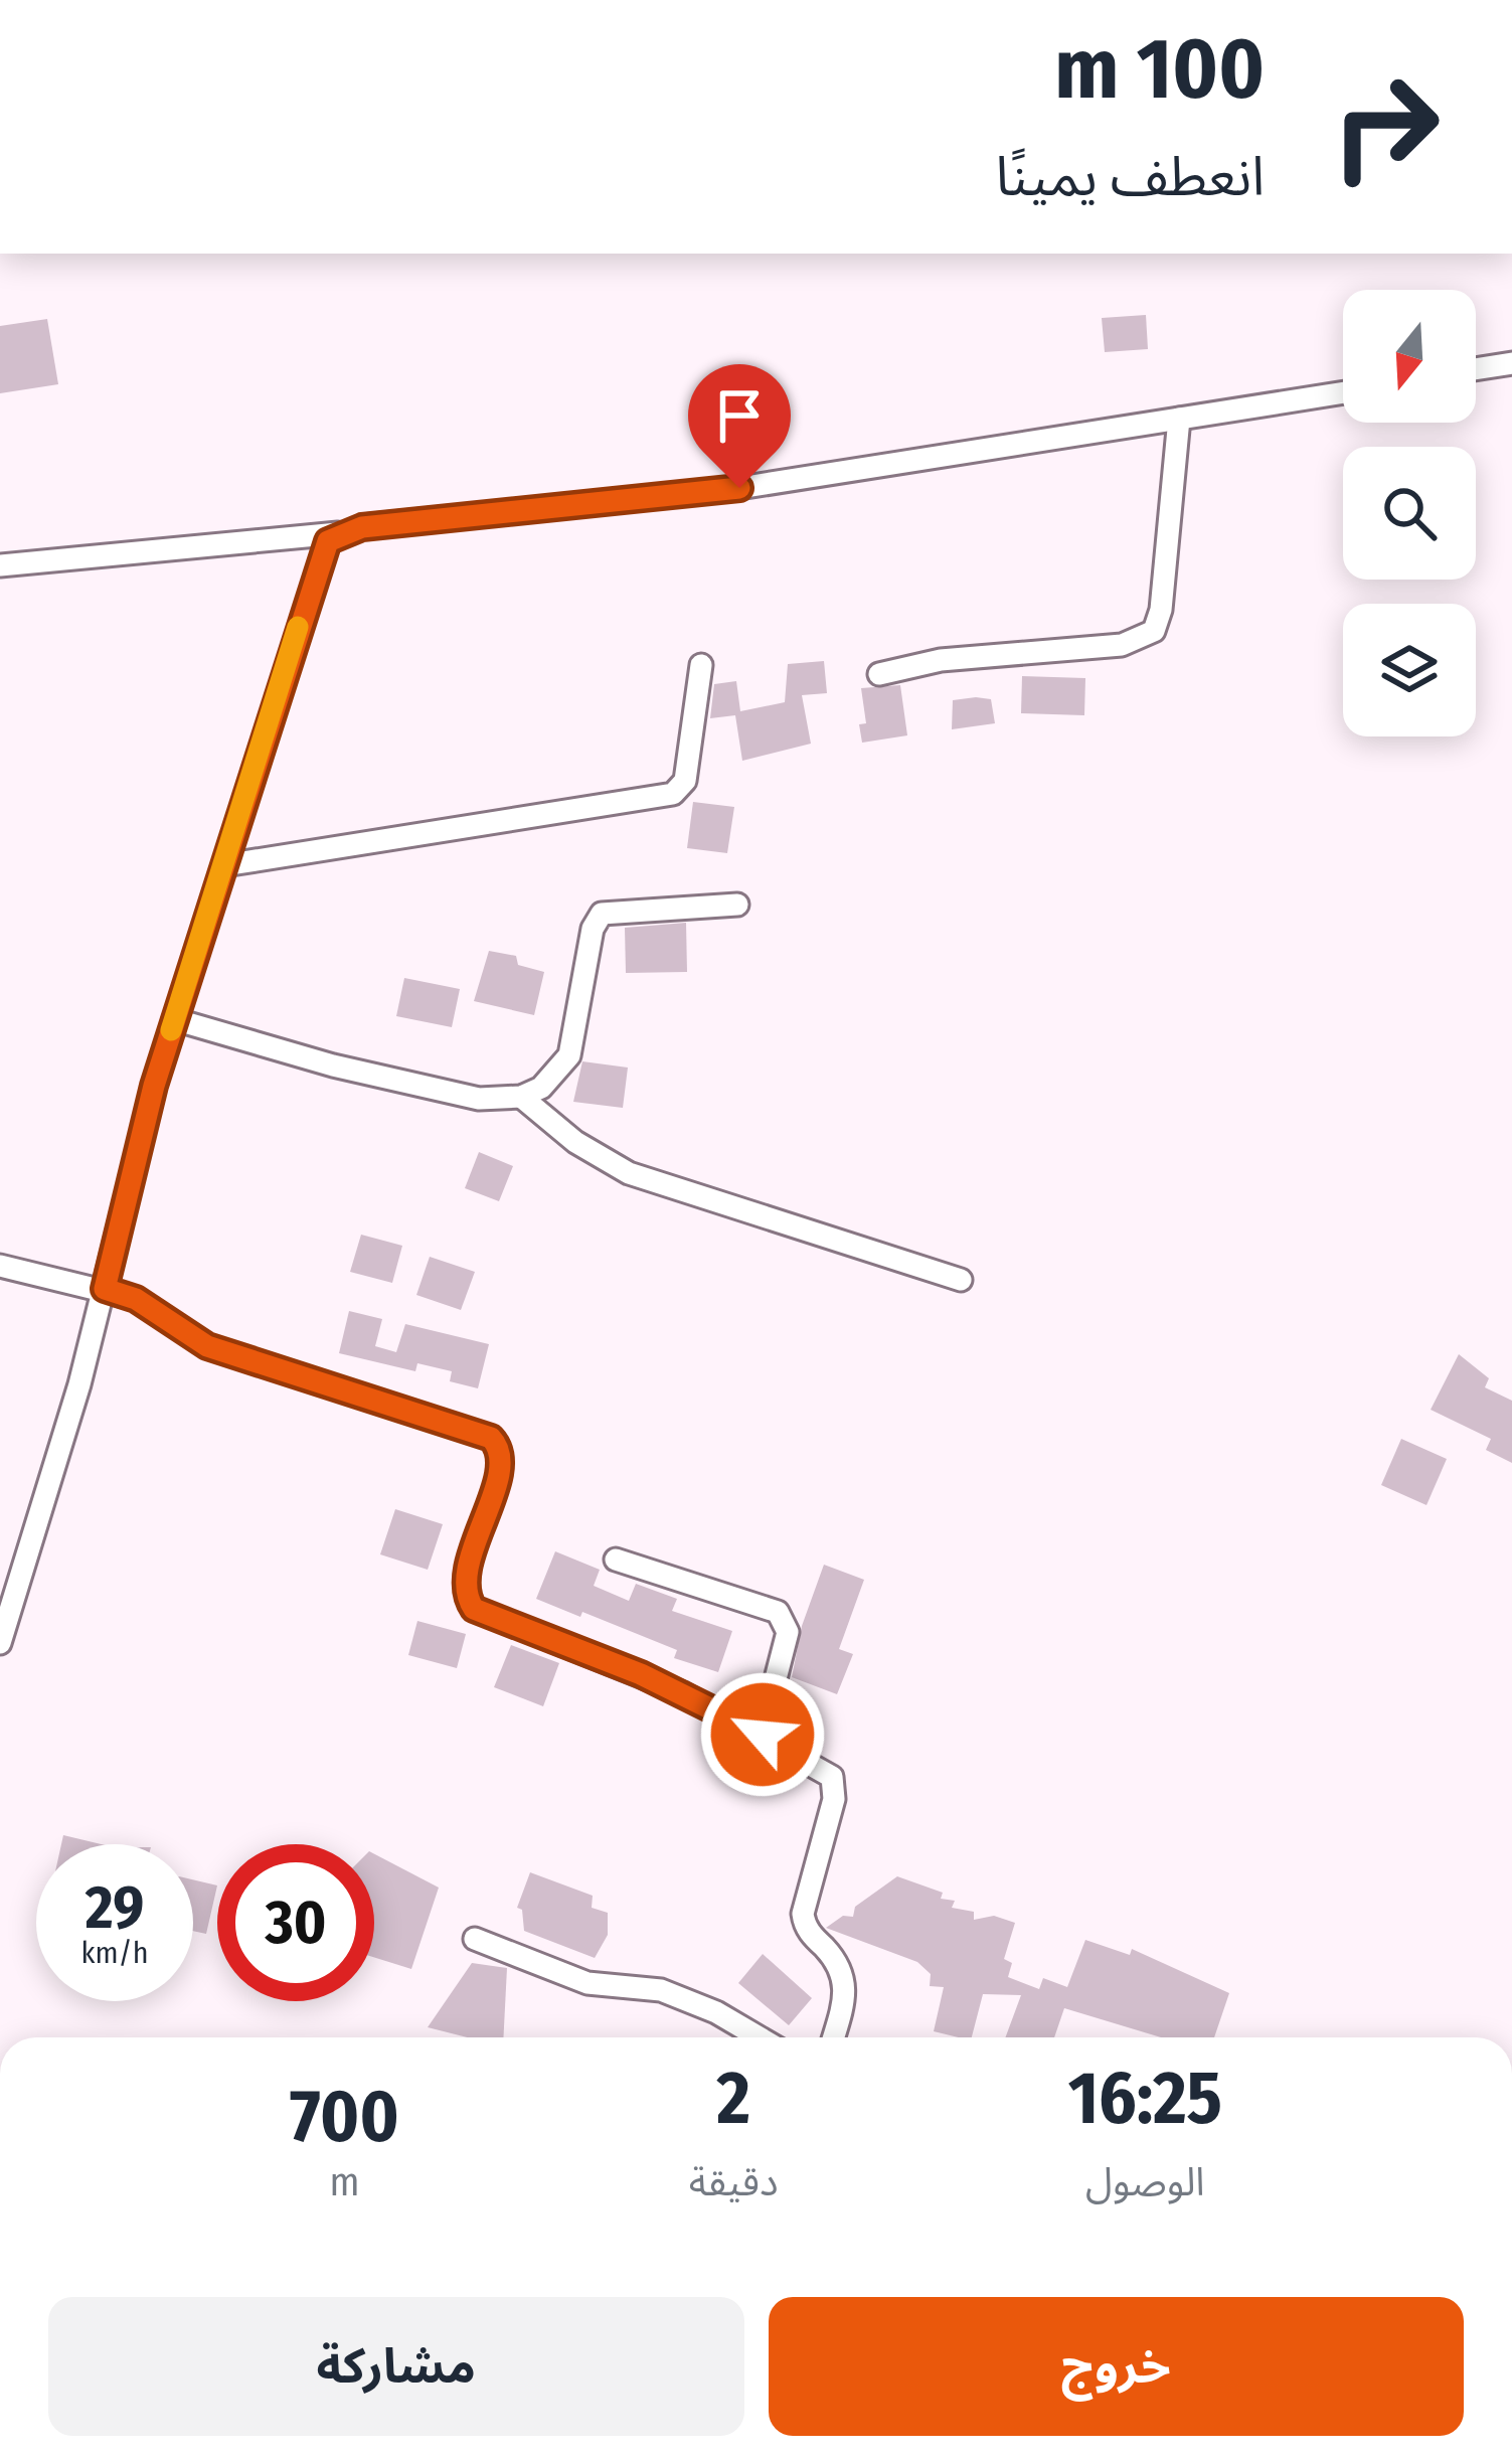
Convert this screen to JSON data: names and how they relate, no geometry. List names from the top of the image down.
{
  "north": "bottom",
  "page": {
    "turn": ["100 m", "انعطف يمينًا"],
    "speed": "29 km/h",
    "limit": "30",
    "eta": [
      "16:25",
      "الوصول",
      "2",
      "دقيقة",
      "700",
      "m"
    ],
    "buttons": ["خروج", "مشاركة"]
  }
}
